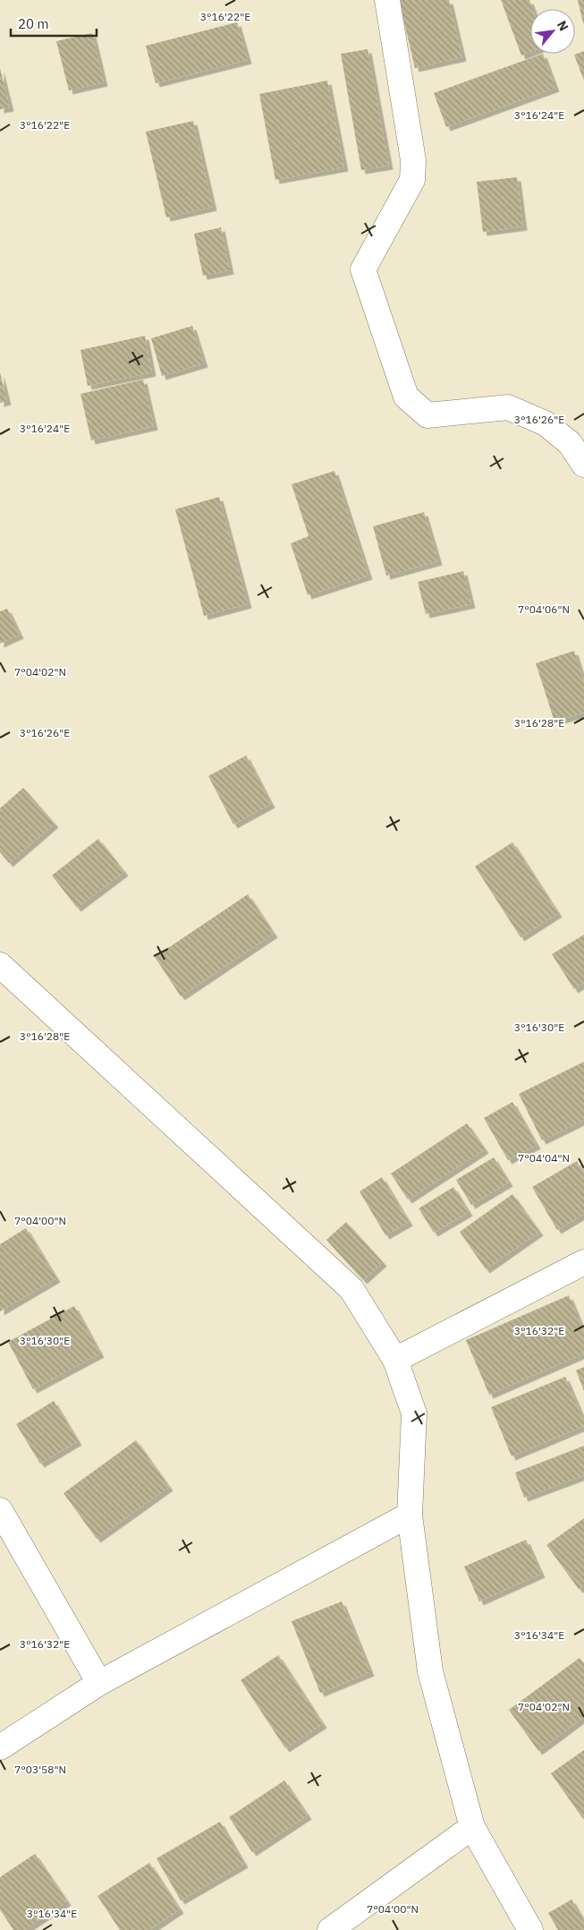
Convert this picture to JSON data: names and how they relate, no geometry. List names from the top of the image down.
{
  "scale_bar": "20 m",
  "north": "top right",
  "coordinates": [
    "3°16'22\"E",
    "3°16'24\"E",
    "3°16'26\"E",
    "7°04'06\"N",
    "7°04'02\"N",
    "3°16'28\"E",
    "3°16'30\"E",
    "7°04'04\"N",
    "7°04'00\"N",
    "3°16'32\"E",
    "3°16'34\"E",
    "7°03'58\"N"
  ]
}
